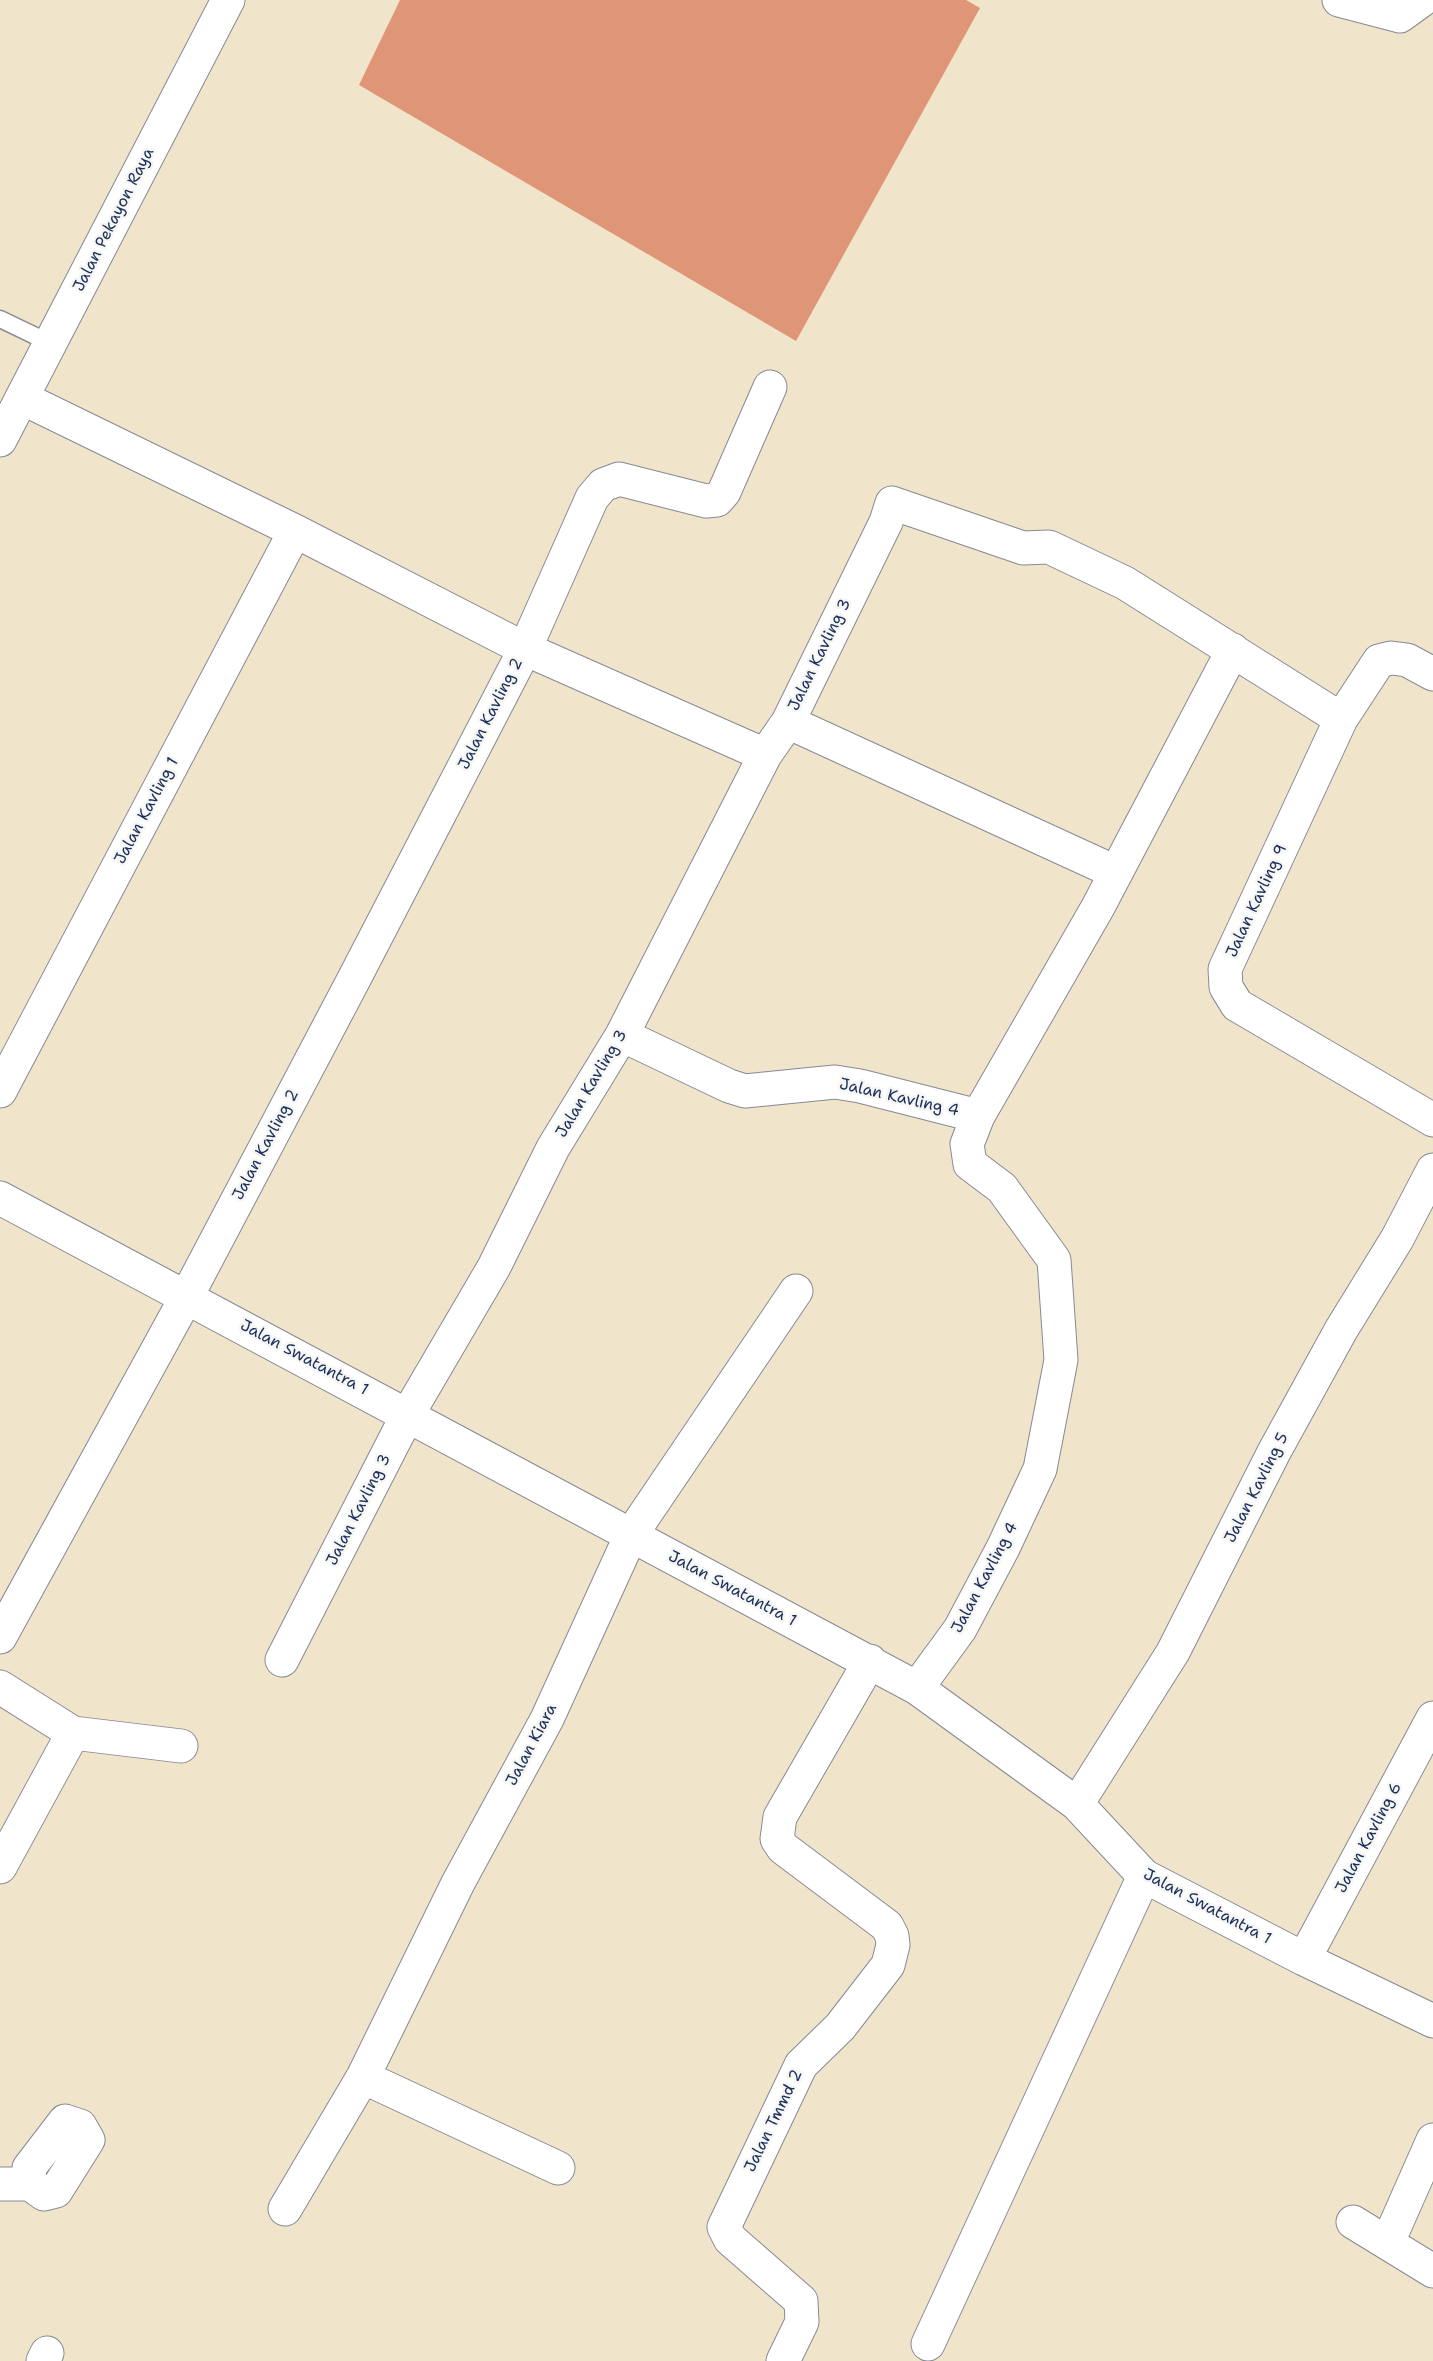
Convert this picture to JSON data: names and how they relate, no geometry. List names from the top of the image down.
{
  "streets": {
    "street": [
      "Jalan Pekayon Raya",
      "Jalan Kavling 3",
      "Jalan Kavling 2",
      "Jalan Kavling 1",
      "Jalan Kavling 9",
      "Jalan Kavling 4",
      "Jalan Swatantra 1",
      "Jalan Kavling 5",
      "Jalan Kiara",
      "Jalan Kavling 6",
      "Jalan Tmmd 2"
    ]
  },
  "crossings": [
    ["Jalan Kavling 3", "Jalan Kavling 4"],
    ["Jalan Kavling 3", "Jalan Swatantra 1"],
    ["Jalan Kavling 2", "Jalan Swatantra 1"],
    ["Jalan Kavling 4", "Jalan Swatantra 1"],
    ["Jalan Swatantra 1", "Jalan Kavling 5"],
    ["Jalan Swatantra 1", "Jalan Kiara"],
    ["Jalan Swatantra 1", "Jalan Kavling 6"],
    ["Jalan Swatantra 1", "Jalan Tmmd 2"]
  ]
}
